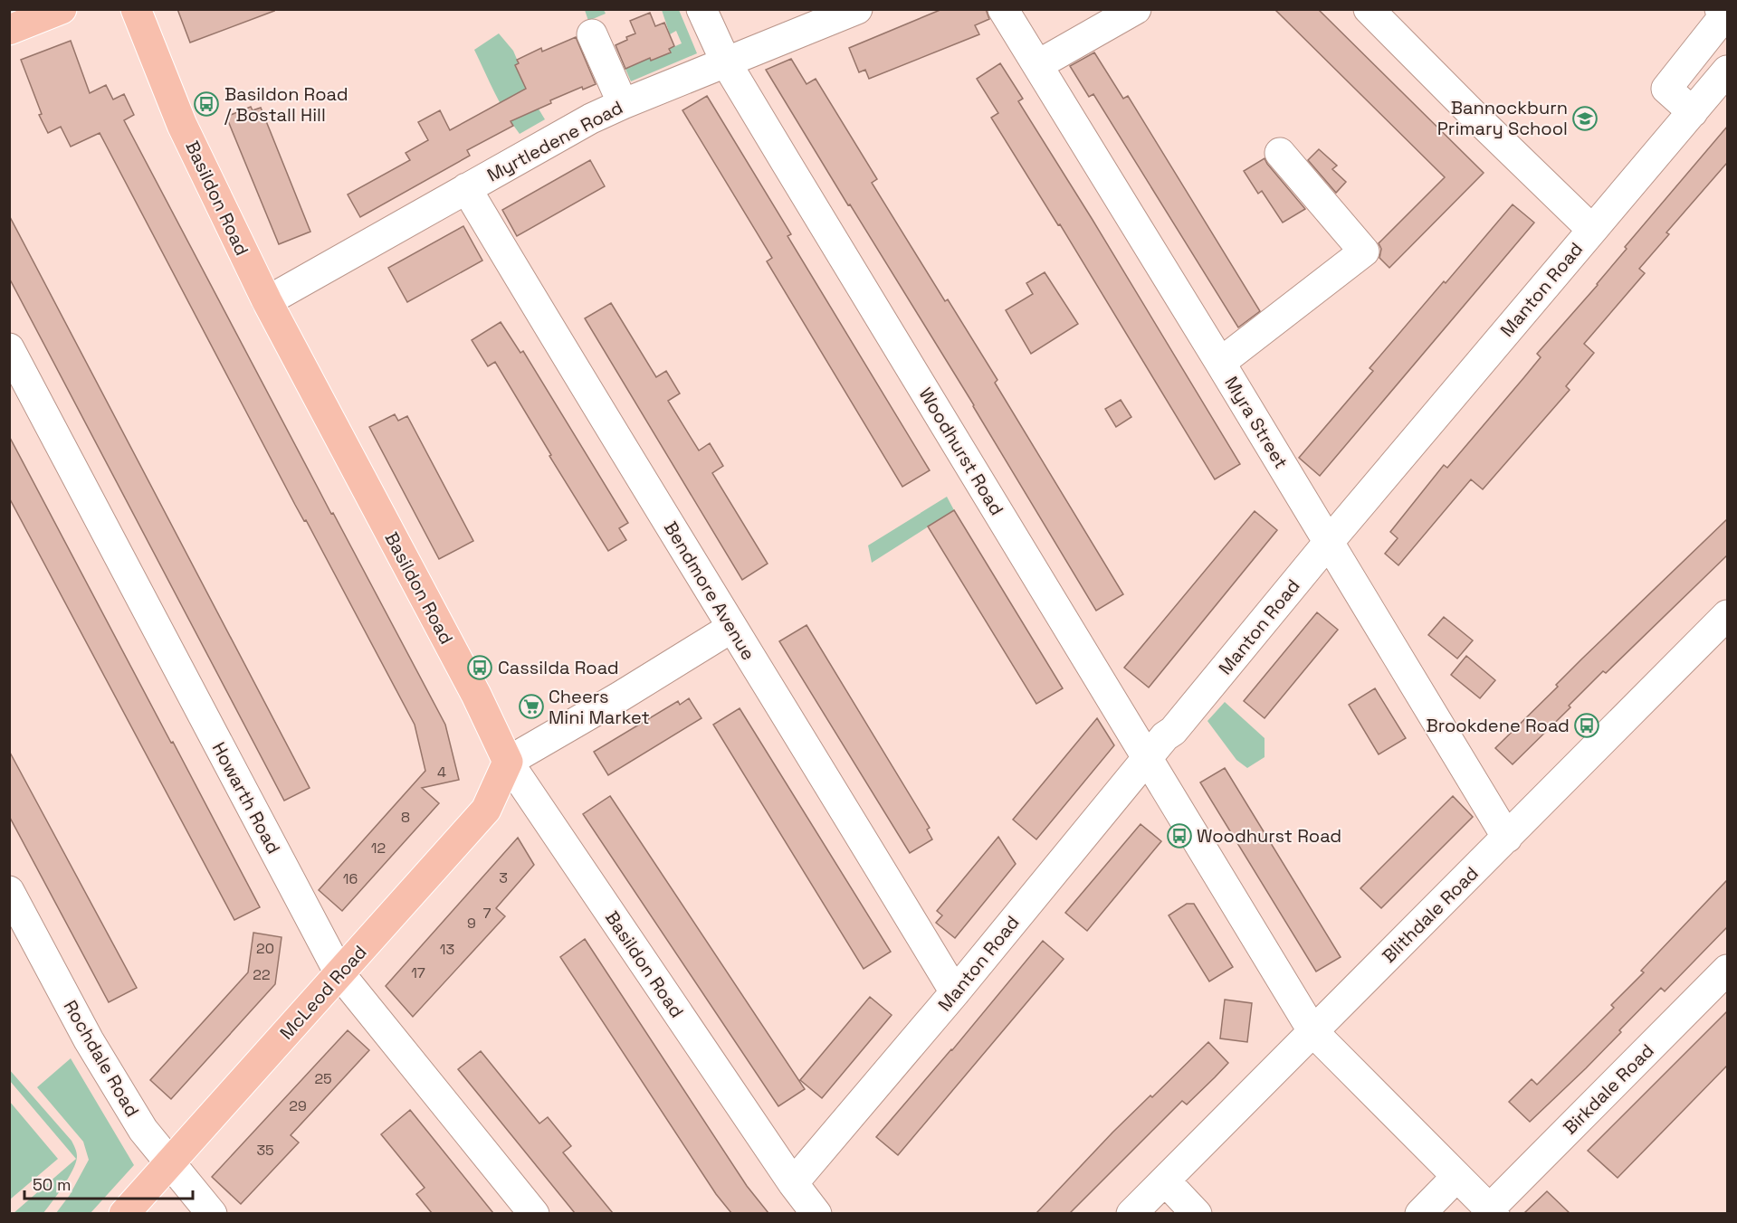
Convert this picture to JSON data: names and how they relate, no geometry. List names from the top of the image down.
{
  "streets": {
    "main road": ["Basildon Road", "McLeod Road"],
    "street": [
      "Myrtledene Road",
      "Manton Road",
      "Myra Street",
      "Woodhurst Road",
      "Bendmore Avenue",
      "Howarth Road",
      "Blithdale Road",
      "Rochdale Road",
      "Birkdale Road"
    ]
  },
  "crossings": [
    ["Myrtledene Road", "Basildon Road"],
    ["Myrtledene Road", "Woodhurst Road"],
    ["Myrtledene Road", "Bendmore Avenue"],
    ["Basildon Road", "Manton Road"],
    ["Basildon Road", "McLeod Road"],
    ["Manton Road", "Myra Street"],
    ["Manton Road", "Woodhurst Road"],
    ["Manton Road", "Bendmore Avenue"],
    ["Myra Street", "Blithdale Road"],
    ["Woodhurst Road", "Blithdale Road"],
    ["Woodhurst Road", "Birkdale Road"],
    ["Howarth Road", "McLeod Road"],
    ["McLeod Road", "Rochdale Road"]
  ],
  "places": {
    "bus stop": [
      "Basildon Road / Bostall Hill",
      "Cassilda Road",
      "Brookdene Road",
      "Woodhurst Road"
    ],
    "school or university": ["Bannockburn Primary School"],
    "supermarket": ["Cheers Mini Market"]
  },
  "house_numbers": [
    "4",
    "8",
    "12",
    "3",
    "16",
    "7",
    "9",
    "20",
    "13",
    "17",
    "22",
    "25",
    "29",
    "35"
  ],
  "scale_bar": "50 m"
}
